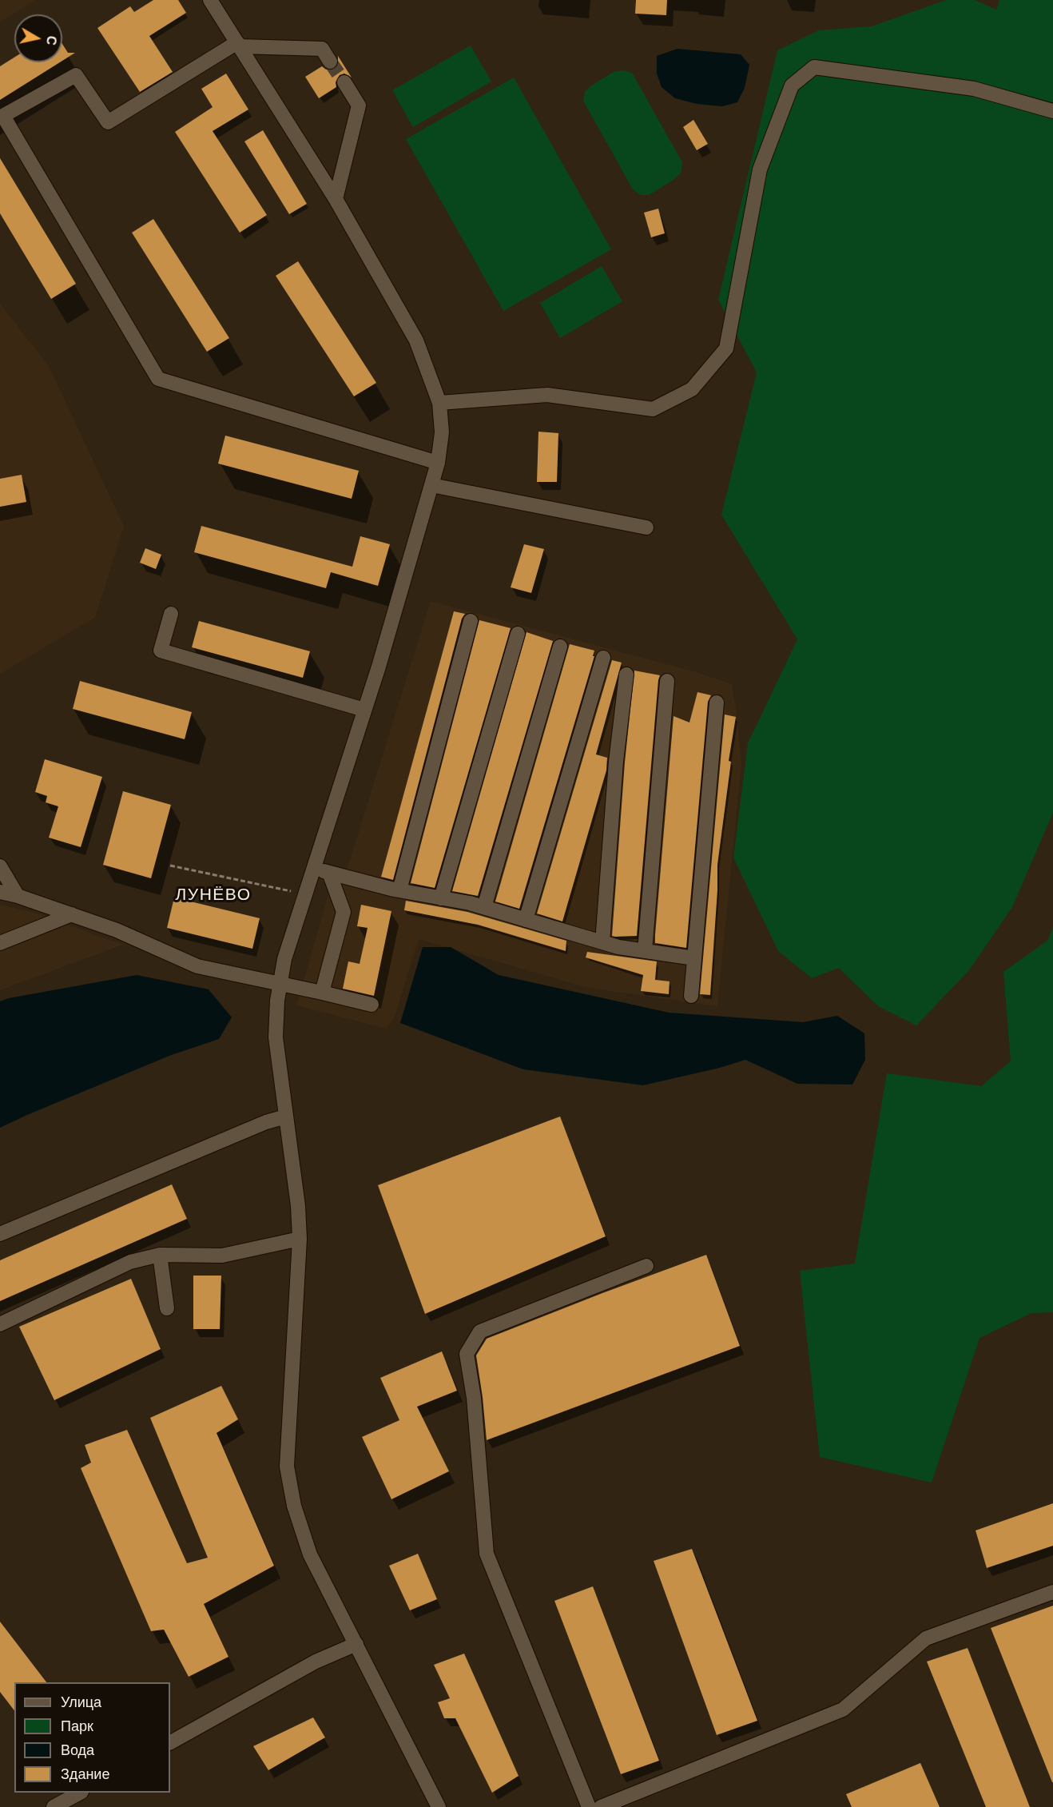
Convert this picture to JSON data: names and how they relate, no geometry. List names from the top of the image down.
{
  "districts": ["ЛУНЁВО"],
  "legend": [
    "Улица",
    "Парк",
    "Вода",
    "Здание"
  ],
  "north": "right"
}
